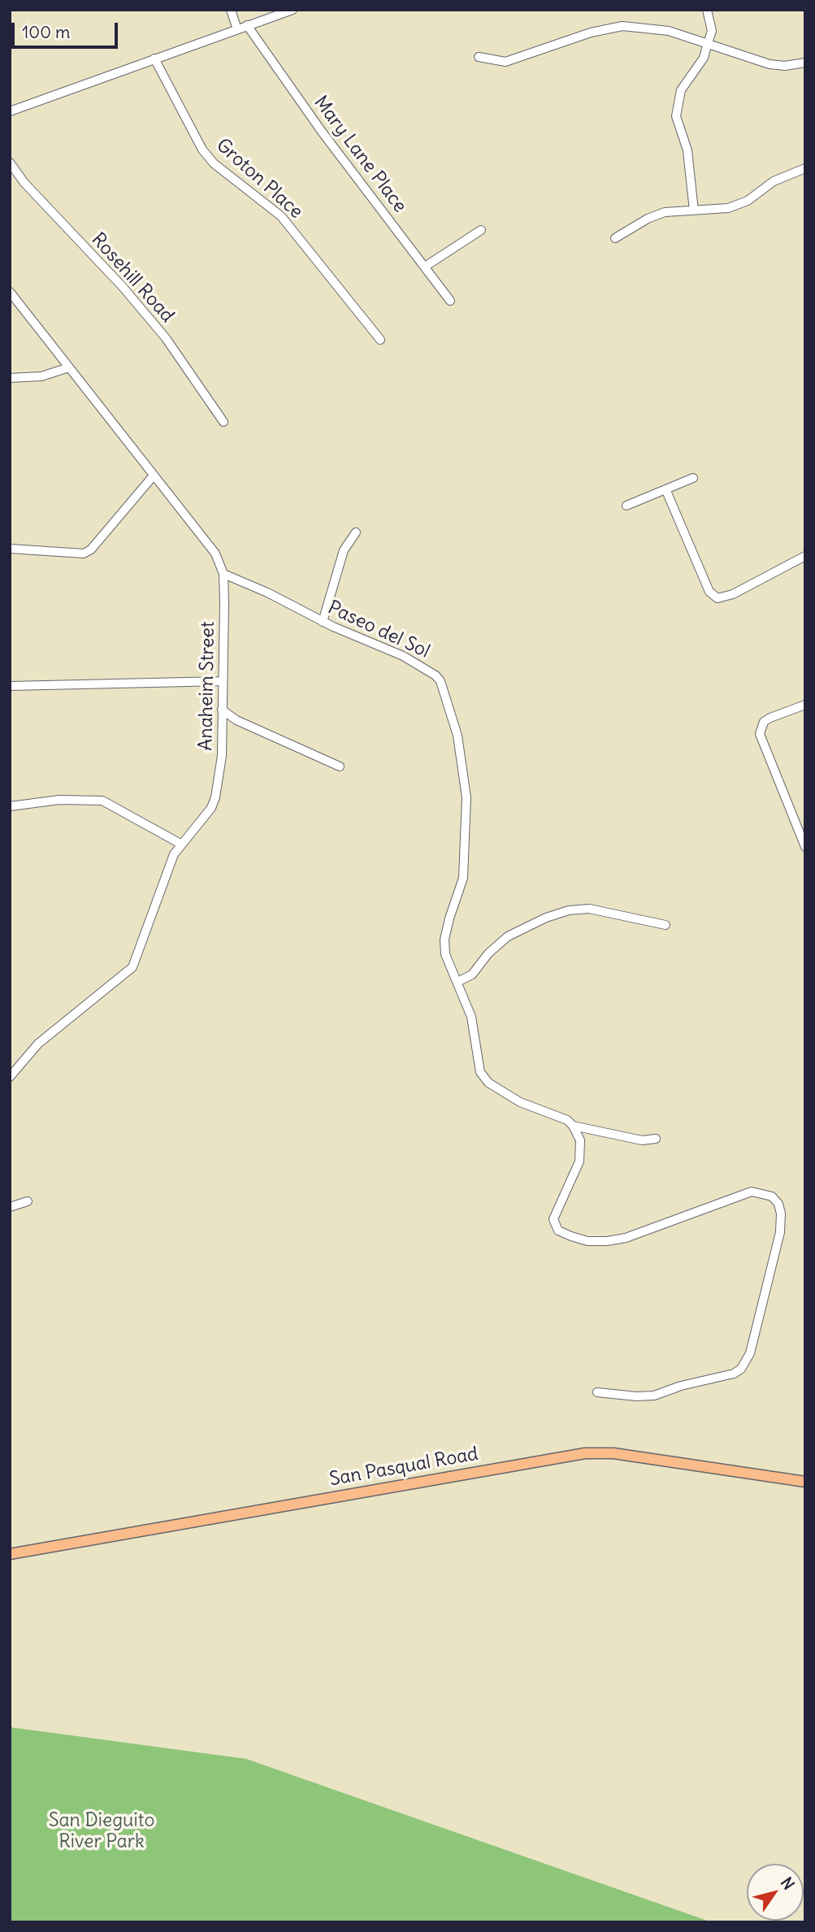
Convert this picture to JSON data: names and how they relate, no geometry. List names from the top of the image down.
{
  "streets": {
    "main road": ["San Pasqual Road"],
    "street": [
      "Mary Lane Place",
      "Groton Place",
      "Rosehill Road",
      "Paseo del Sol",
      "Anaheim Street"
    ]
  },
  "crossings": [
    ["Paseo del Sol", "Anaheim Street"]
  ],
  "parks": ["San Dieguito River Park"],
  "scale_bar": "100 m",
  "north": "top right"
}
